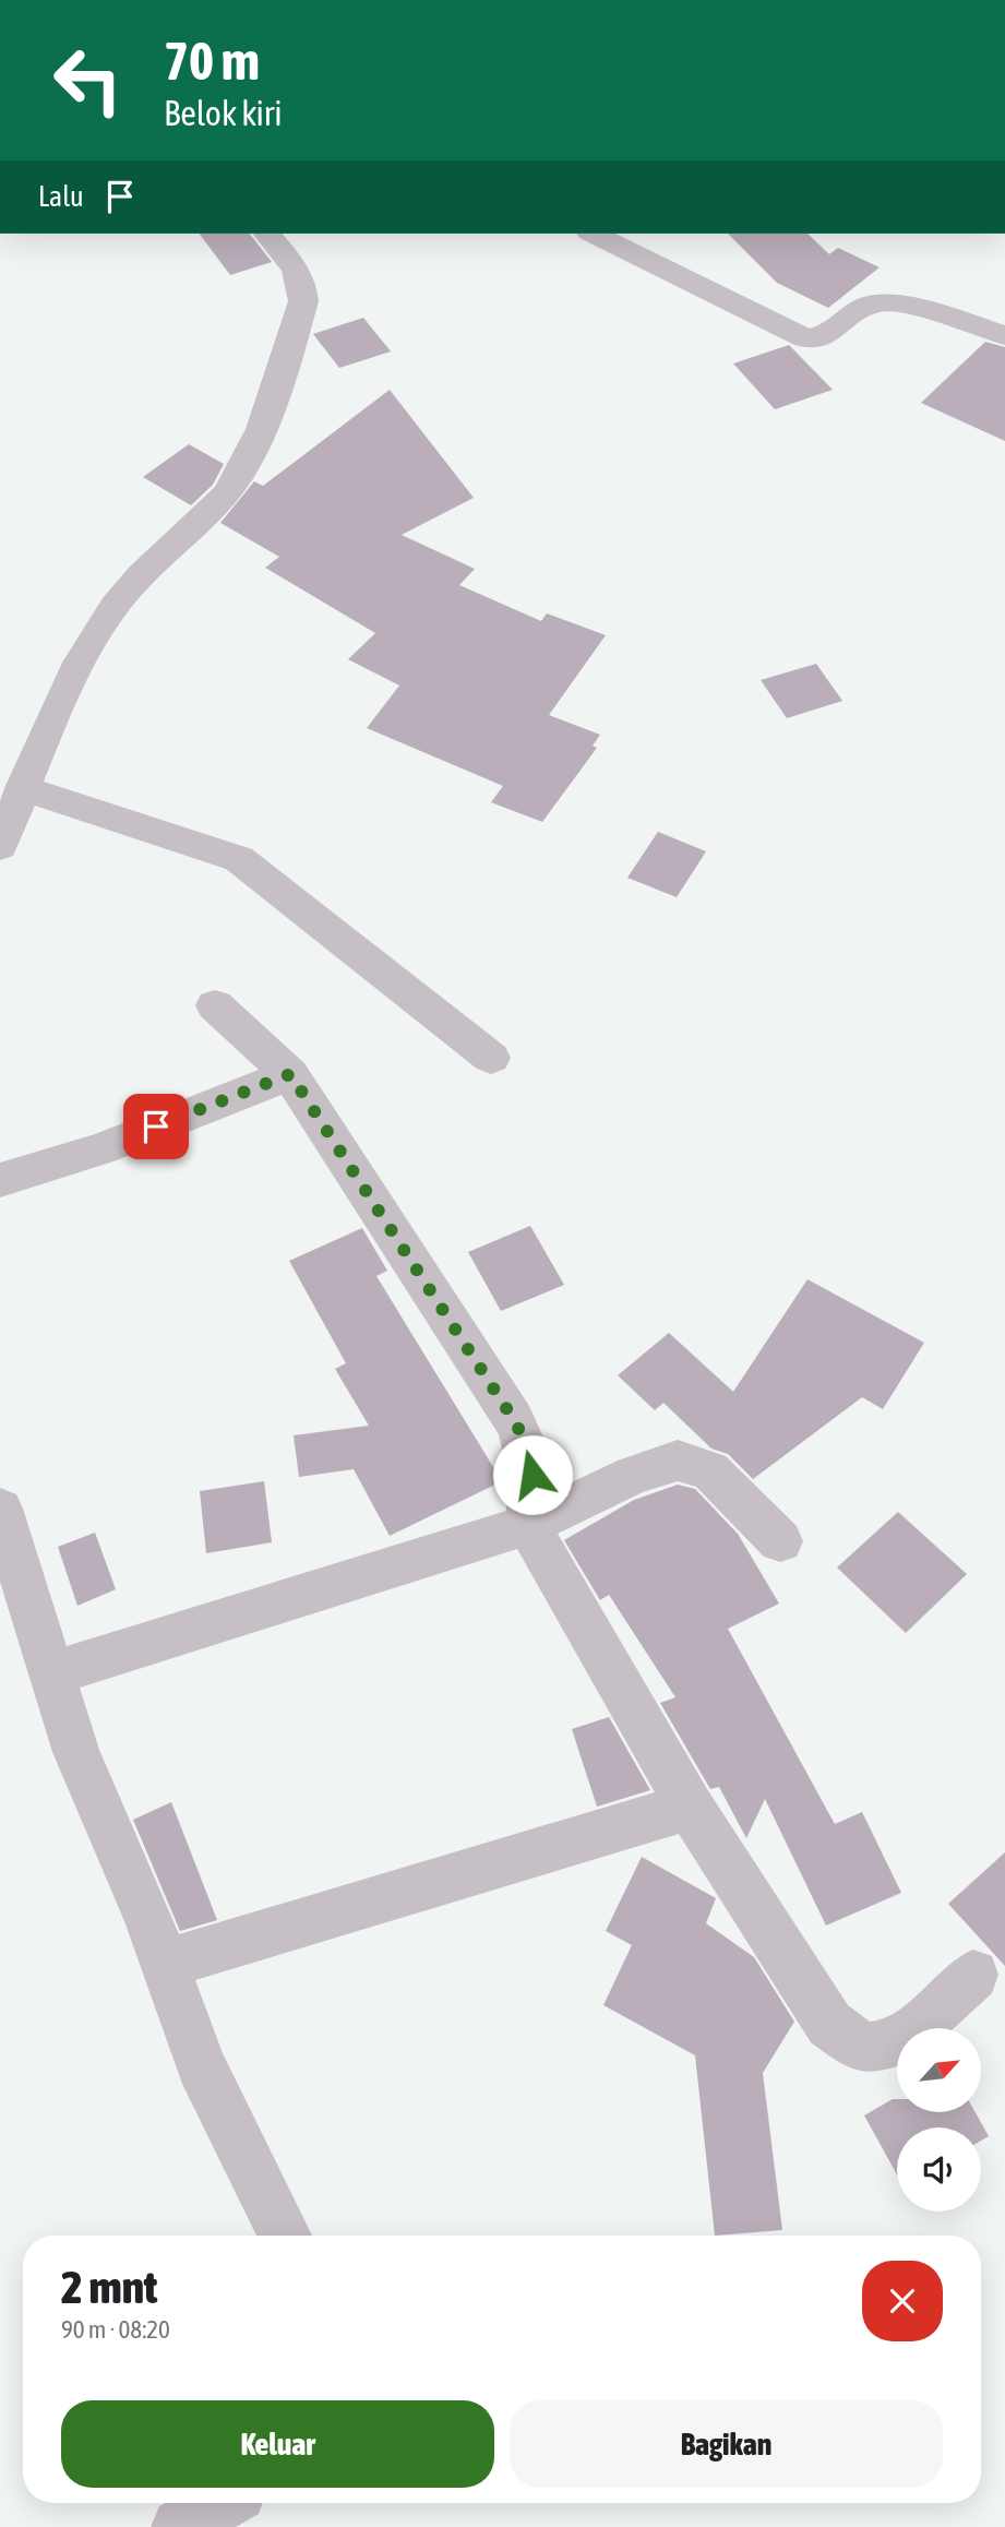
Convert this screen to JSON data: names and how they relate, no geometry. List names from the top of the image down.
{
  "north": "top right",
  "page": {
    "turn": ["70 m", "Belok kiri"],
    "then": "Lalu",
    "heading": ["2 mnt", "90 m · 08:20"],
    "buttons": ["Keluar", "Bagikan"]
  }
}
